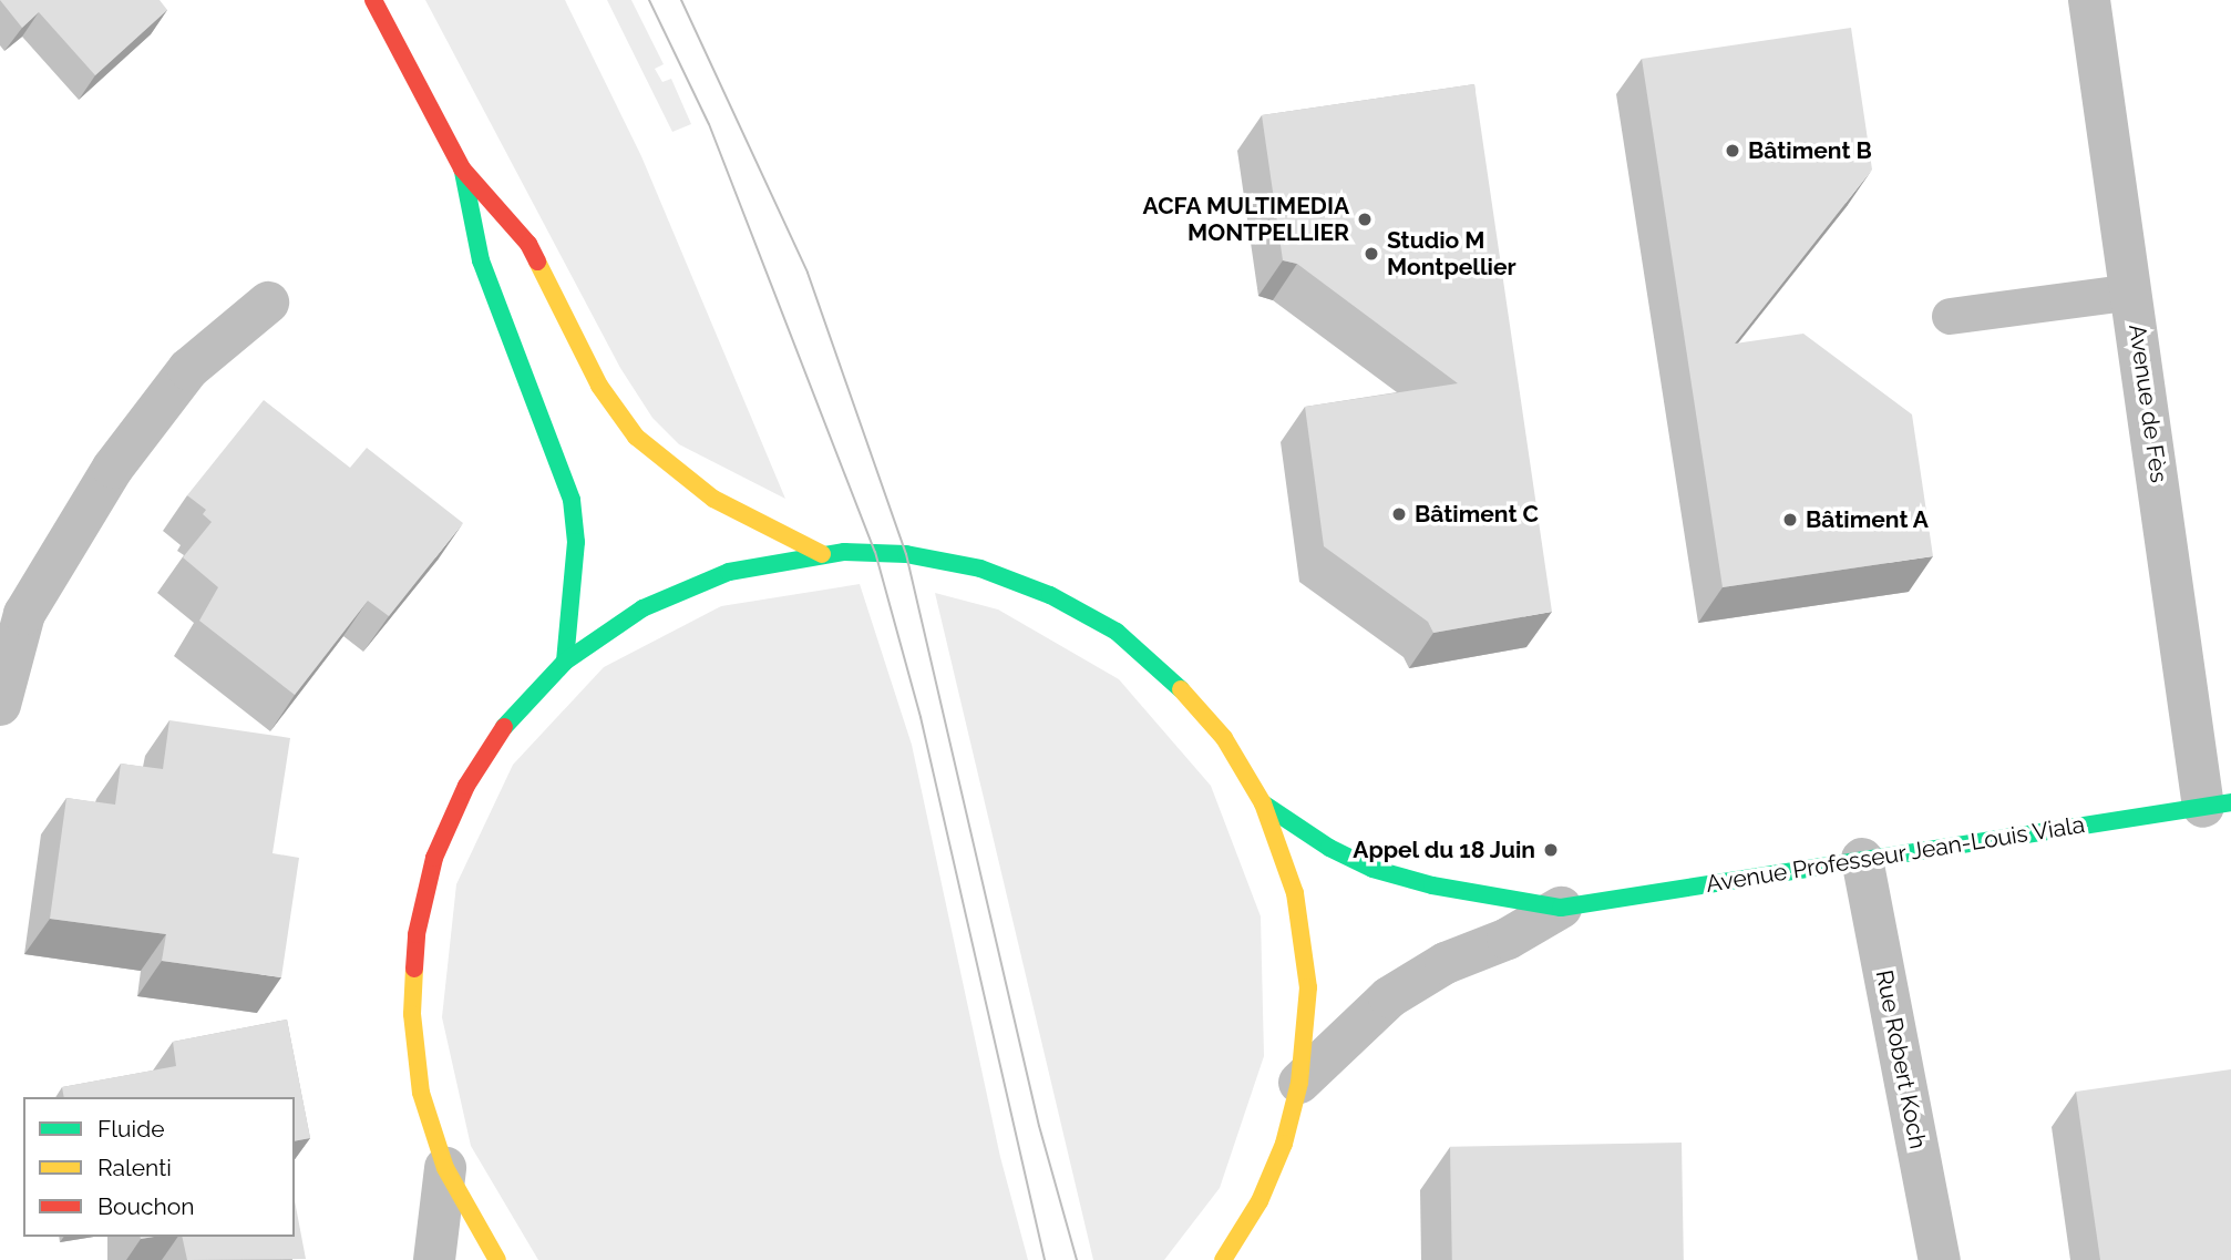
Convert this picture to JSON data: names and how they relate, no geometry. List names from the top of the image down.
{
  "streets": {
    "main road": ["Avenue Professeur Jean-Louis Viala"],
    "street": ["Avenue de Fès", "Rue Robert Koch"]
  },
  "crossings": [
    ["Avenue de Fès", "Avenue Professeur Jean-Louis Viala"],
    ["Avenue Professeur Jean-Louis Viala", "Rue Robert Koch"]
  ],
  "places": [
    "Bâtiment B",
    "ACFA MULTIMEDIA MONTPELLIER",
    "Studio M Montpellier",
    "Bâtiment C",
    "Bâtiment A",
    "Appel du 18 Juin"
  ],
  "legend": ["Fluide", "Ralenti", "Bouchon"]
}
